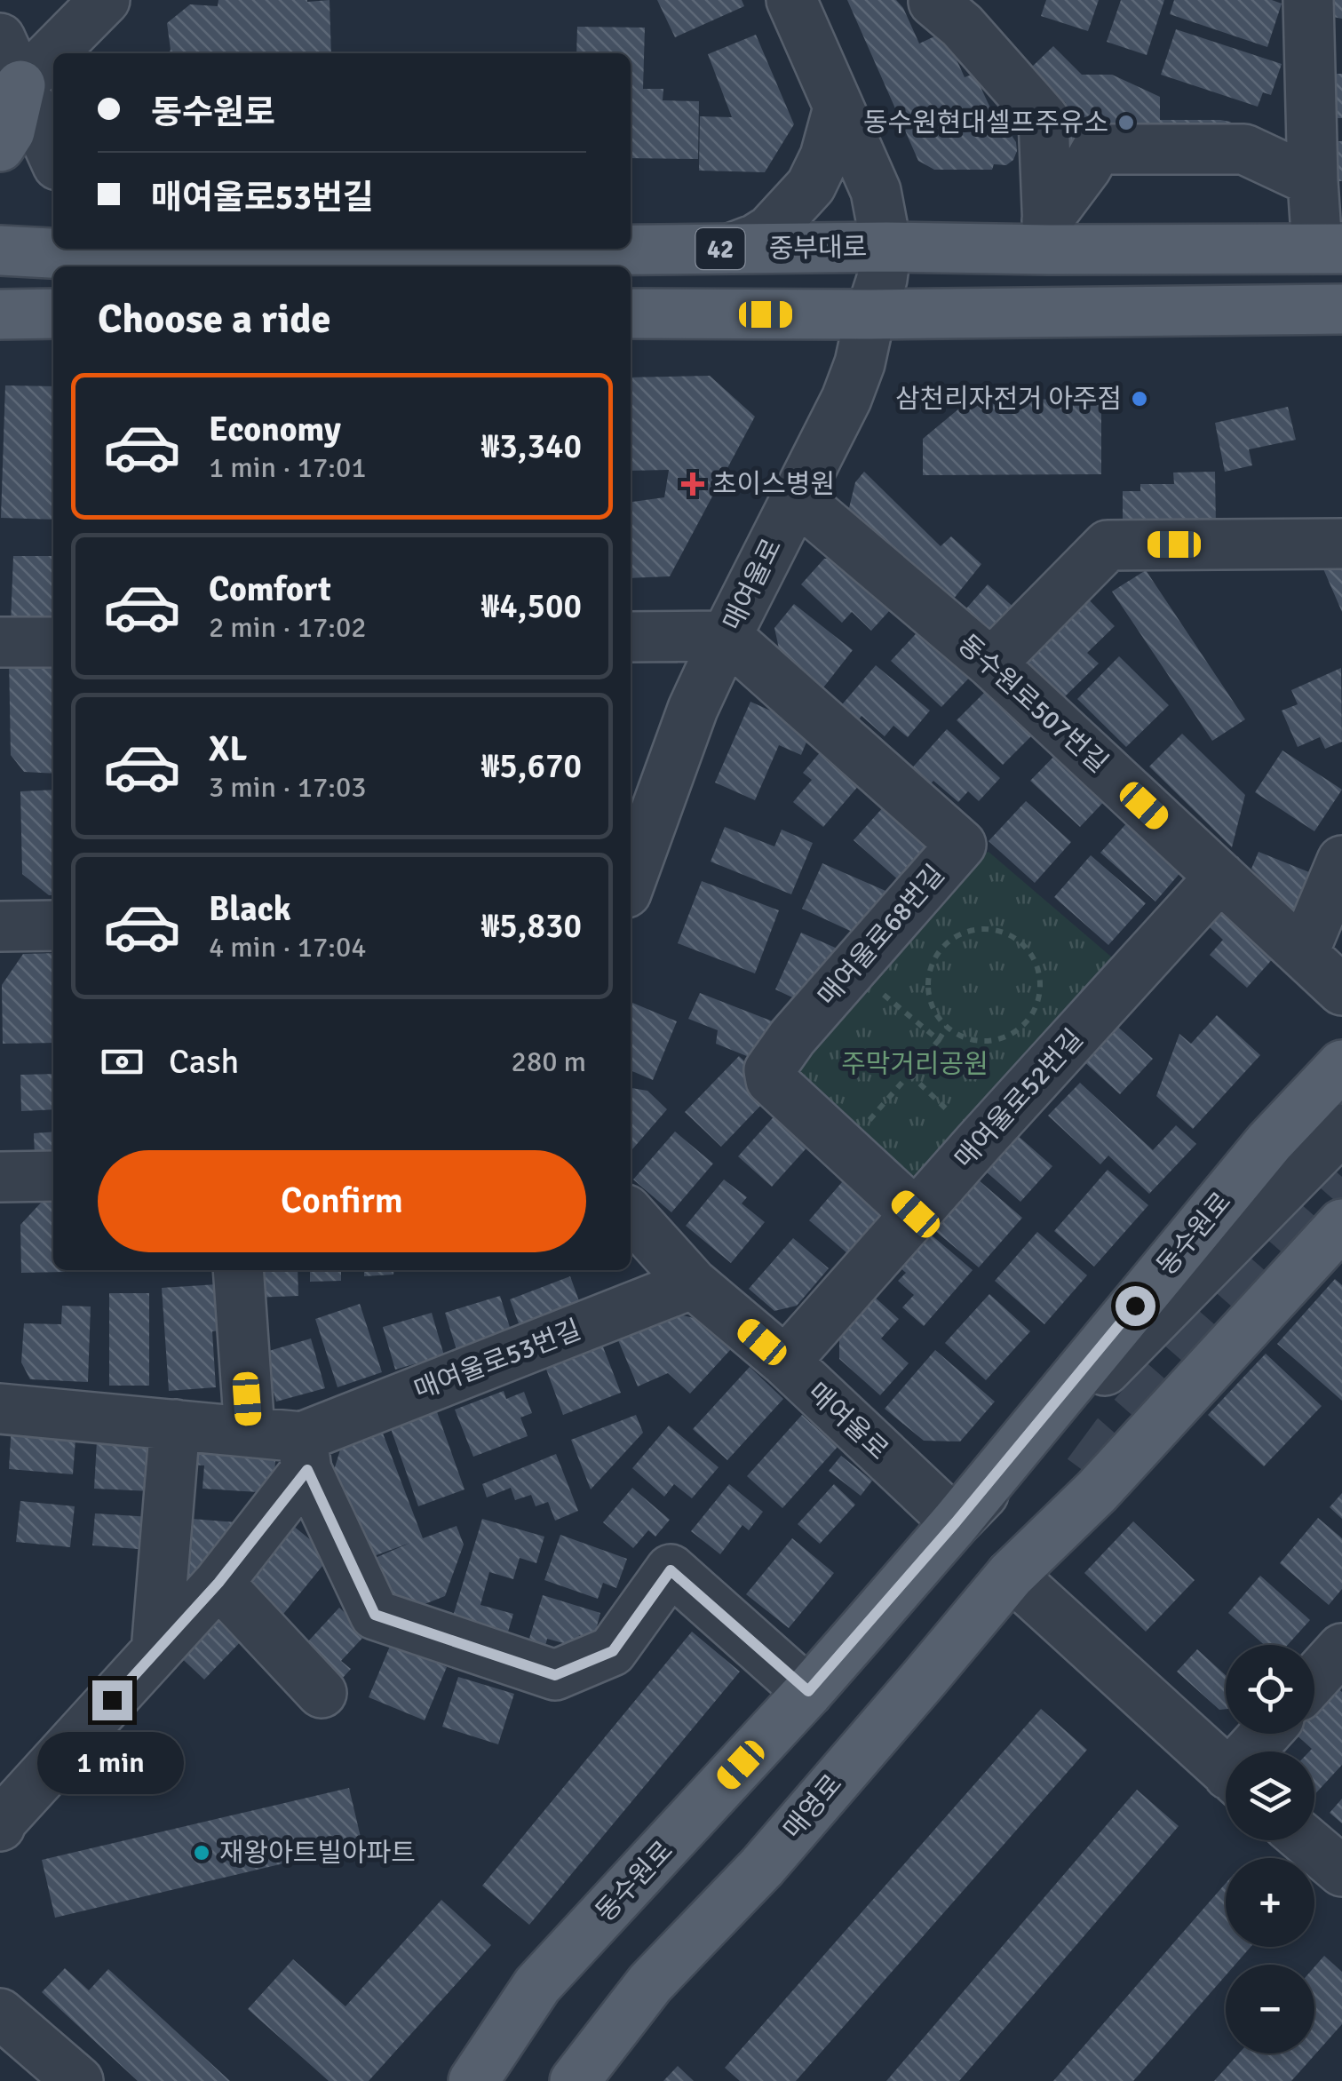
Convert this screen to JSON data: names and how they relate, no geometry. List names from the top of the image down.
{
  "streets": {
    "main road": [
      "중부대로",
      "42",
      "동수원로",
      "매영로"
    ],
    "street": [
      "매여울로",
      "동수원로507번길",
      "매여울로68번길",
      "매여울로52번길",
      "매여울로53번길"
    ]
  },
  "crossings": [
    ["중부대로", "매여울로"],
    ["매여울로", "동수원로507번길"],
    ["매여울로", "매여울로68번길"],
    ["매여울로", "매여울로52번길"],
    ["매여울로", "동수원로"],
    ["매여울로", "매여울로53번길"],
    ["동수원로507번길", "매여울로52번길"],
    ["매여울로68번길", "매여울로52번길"]
  ],
  "parks": ["주막거리공원"],
  "places": {
    "other": ["동수원현대셀프주유소", "삼천리자전거 아주점", "재왕아트빌아파트"],
    "health": ["초이스병원"]
  },
  "page": {
    "banner": ["동수원로", "매여울로53번길"],
    "heading": "Choose a ride",
    "list": [
      {
        "name": "Economy",
        "note": "1 min · 17:01",
        "value": "₩3,340"
      },
      {
        "name": "Comfort",
        "note": "2 min · 17:02",
        "value": "₩4,500"
      },
      {
        "name": "XL",
        "note": "3 min · 17:03",
        "value": "₩5,670"
      },
      {
        "name": "Black",
        "note": "4 min · 17:04",
        "value": "₩5,830"
      }
    ],
    "pay": ["Cash", "280 m"],
    "buttons": "Confirm",
    "map_buttons": ["+", "−"],
    "bubble": "1 min"
  }
}
